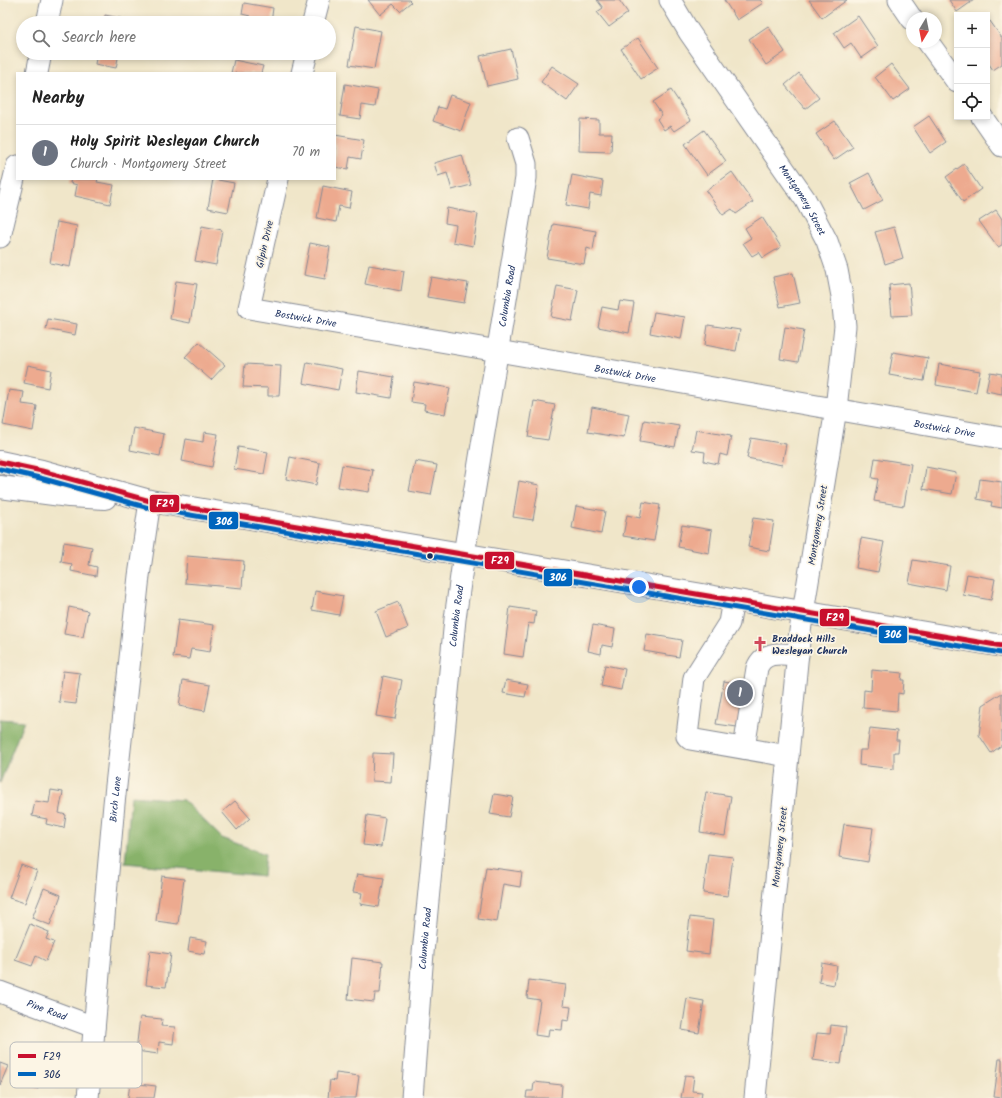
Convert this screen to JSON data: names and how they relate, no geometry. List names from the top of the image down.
{
  "streets": {
    "street": [
      "Montgomery Street",
      "Gilpin Drive",
      "Columbia Road",
      "Bostwick Drive",
      "Birch Lane",
      "Pine Road"
    ]
  },
  "crossings": [
    ["Montgomery Street", "Bostwick Drive"],
    ["Gilpin Drive", "Bostwick Drive"],
    ["Columbia Road", "Bostwick Drive"],
    ["Birch Lane", "Pine Road"]
  ],
  "places": {
    "church": ["Braddock Hills Wesleyan Church"]
  },
  "lines": ["transit line F29", "transit line 306"],
  "legend": ["F29", "306"],
  "north": "bottom",
  "page": {
    "map_buttons": ["+", "−"],
    "search": "Search here",
    "heading": "Nearby",
    "list": [
      {
        "mark": "1",
        "name": "Holy Spirit Wesleyan Church",
        "note": "Church · Montgomery Street",
        "value": "70 m"
      }
    ],
    "pins": "1"
  }
}
